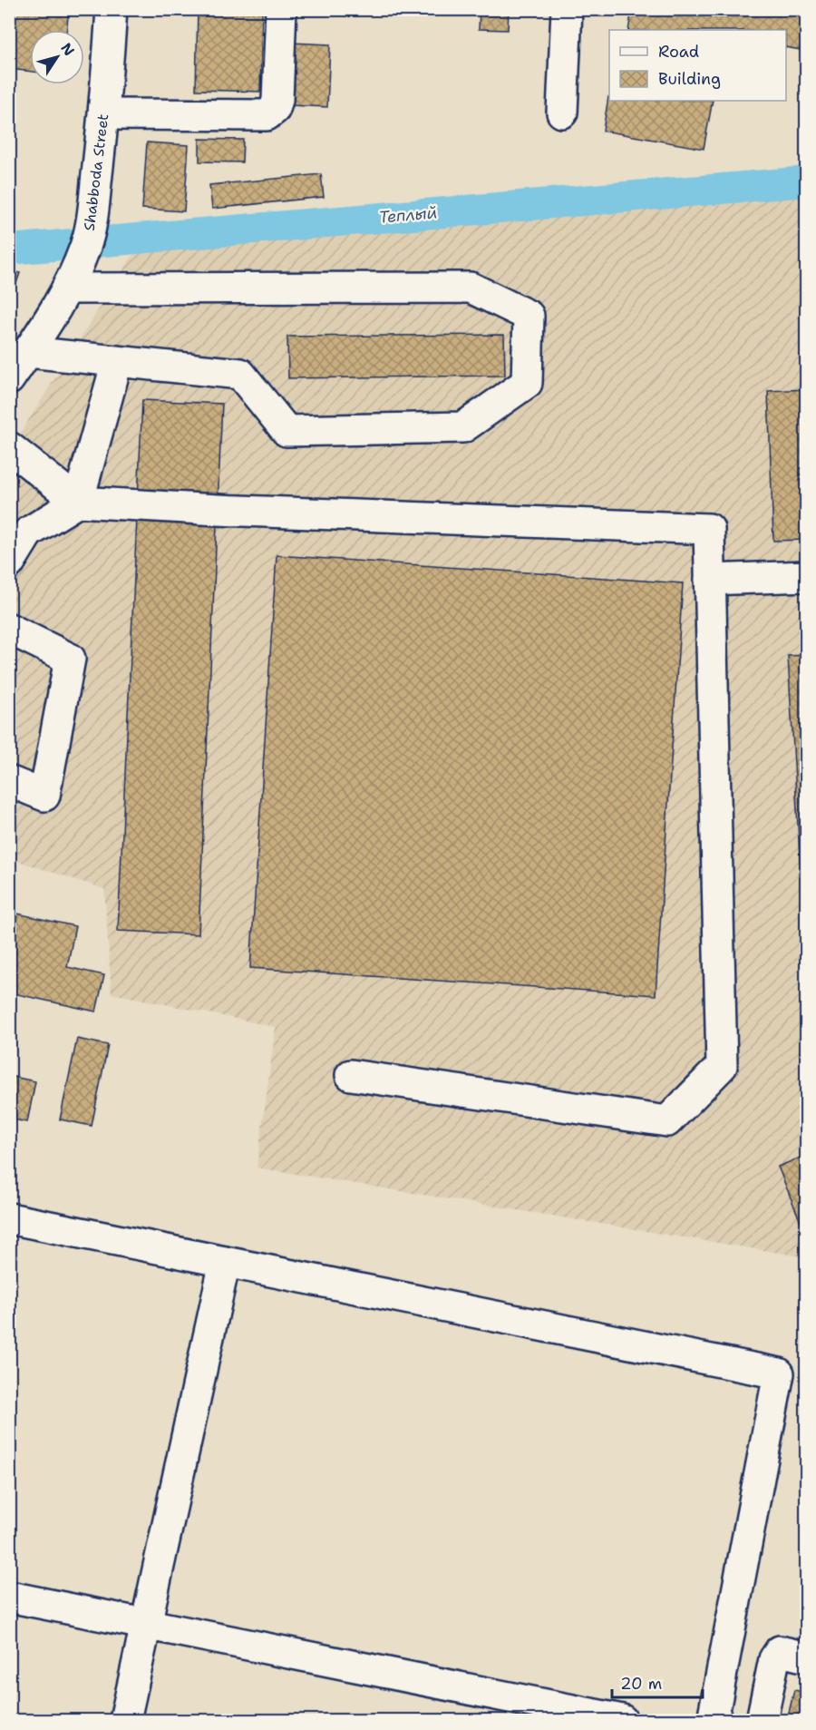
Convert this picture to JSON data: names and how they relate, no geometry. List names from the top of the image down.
{
  "streets": {
    "street": ["Shabboda Street"]
  },
  "water": ["Теплый"],
  "legend": ["Road", "Building"],
  "scale_bar": "20 m",
  "north": "top right"
}
